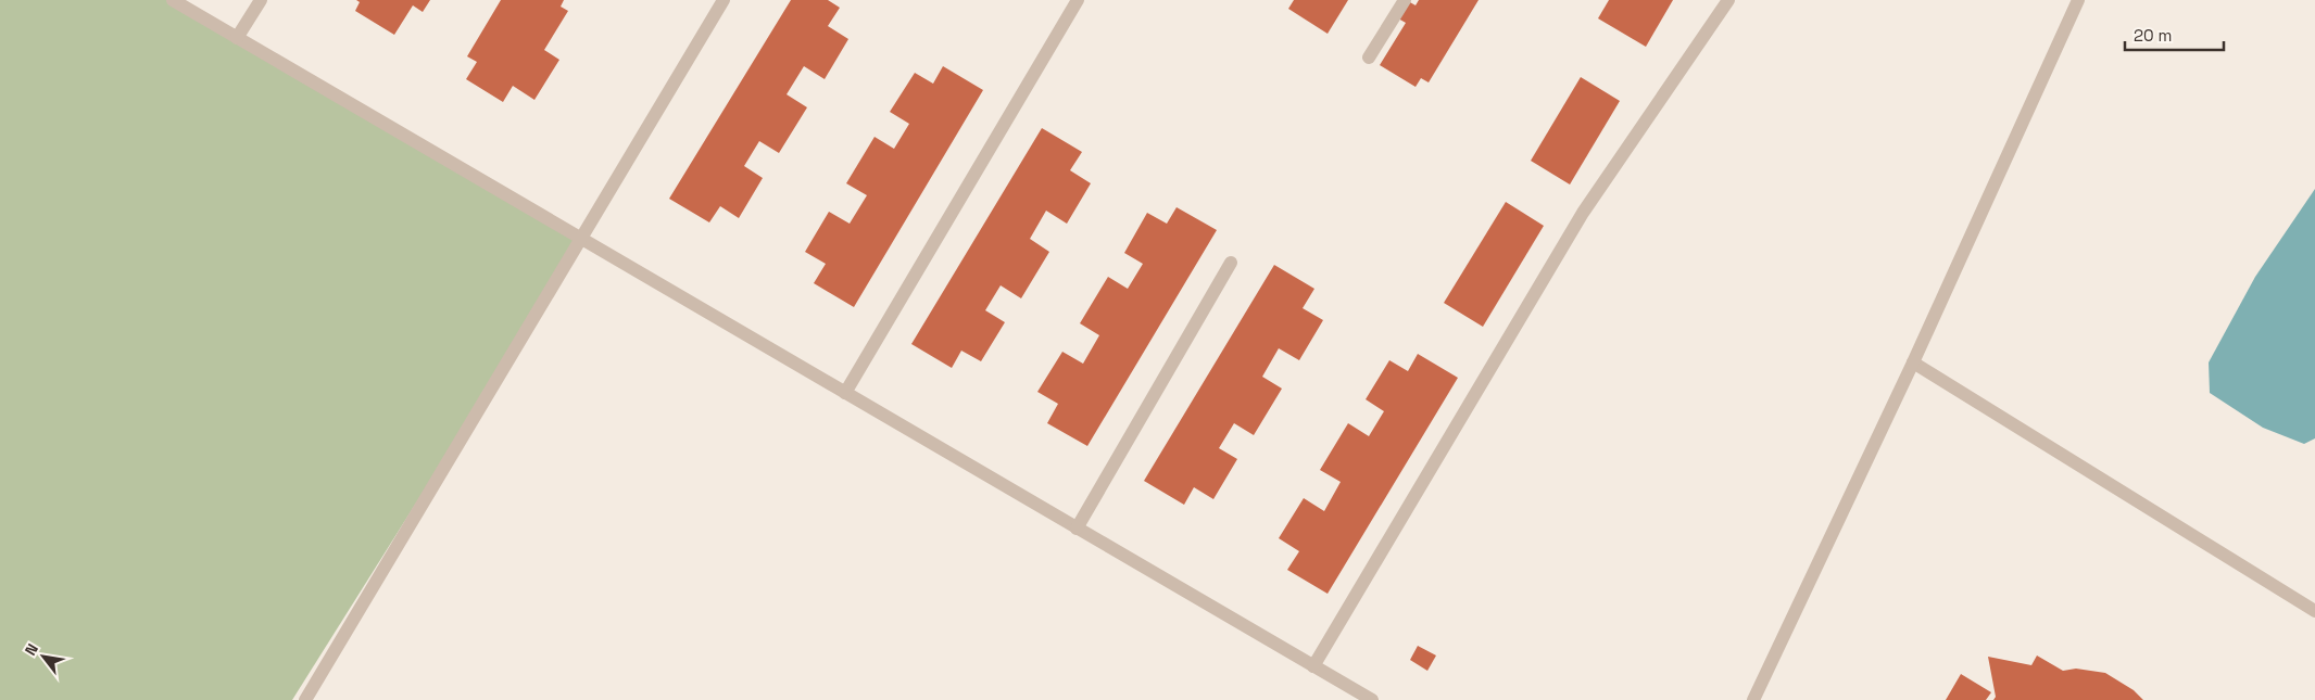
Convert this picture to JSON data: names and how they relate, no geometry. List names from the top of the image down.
{
  "scale_bar": "20 m",
  "north": "top left"
}
